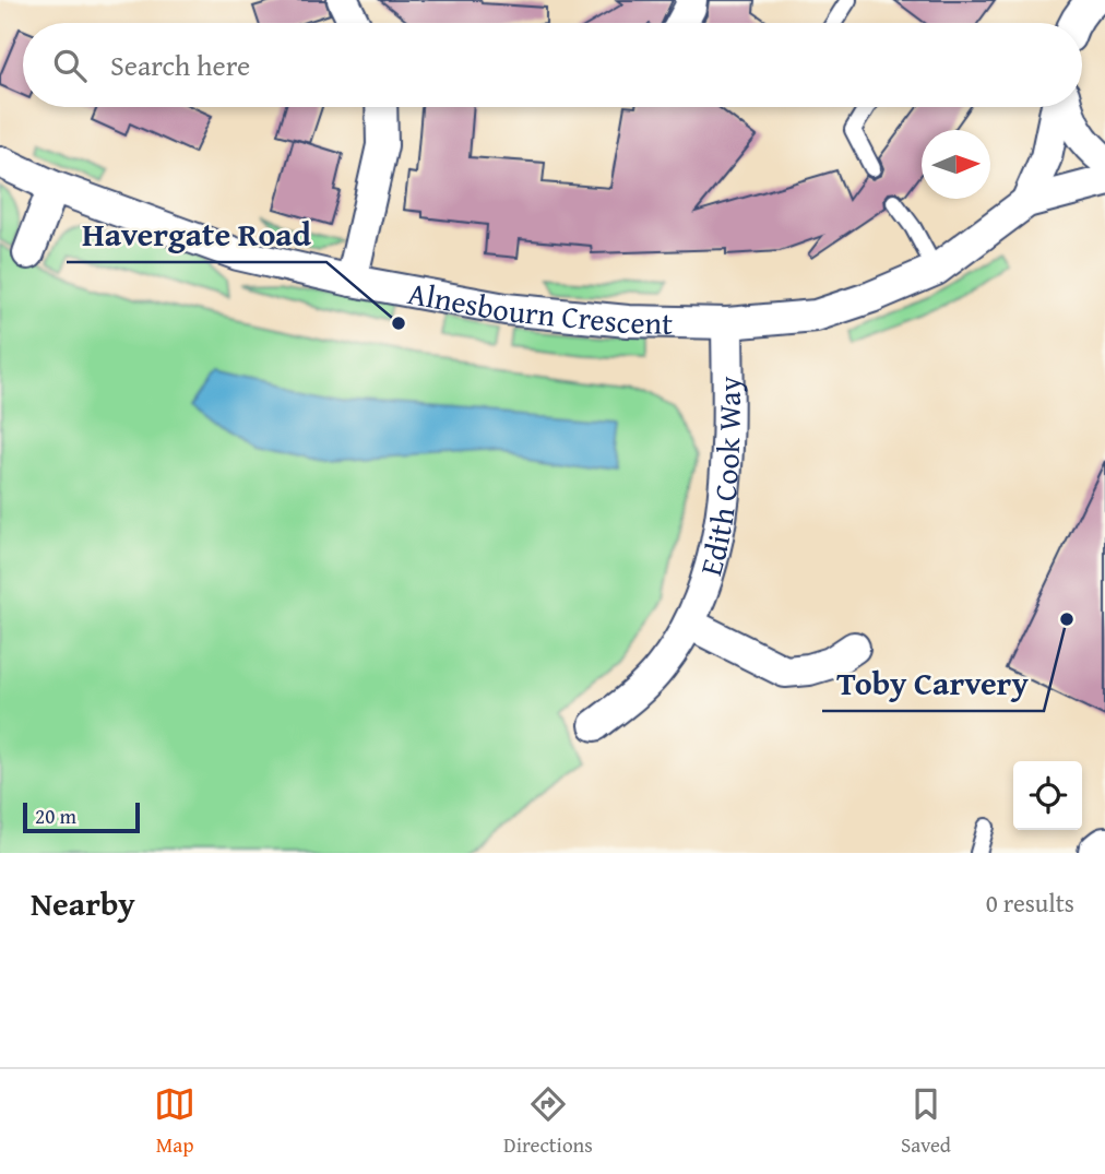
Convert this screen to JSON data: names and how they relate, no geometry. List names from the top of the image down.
{
  "streets": {
    "street": ["Alnesbourn Crescent", "Edith Cook Way"]
  },
  "crossings": [
    ["Alnesbourn Crescent", "Edith Cook Way"]
  ],
  "places": ["Havergate Road", "Toby Carvery"],
  "scale_bar": "20 m",
  "north": "right",
  "page": {
    "search": "Search here",
    "scale": "20 m",
    "heading": ["Nearby", "0 results"],
    "nav": ["Map", "Directions", "Saved"]
  }
}
